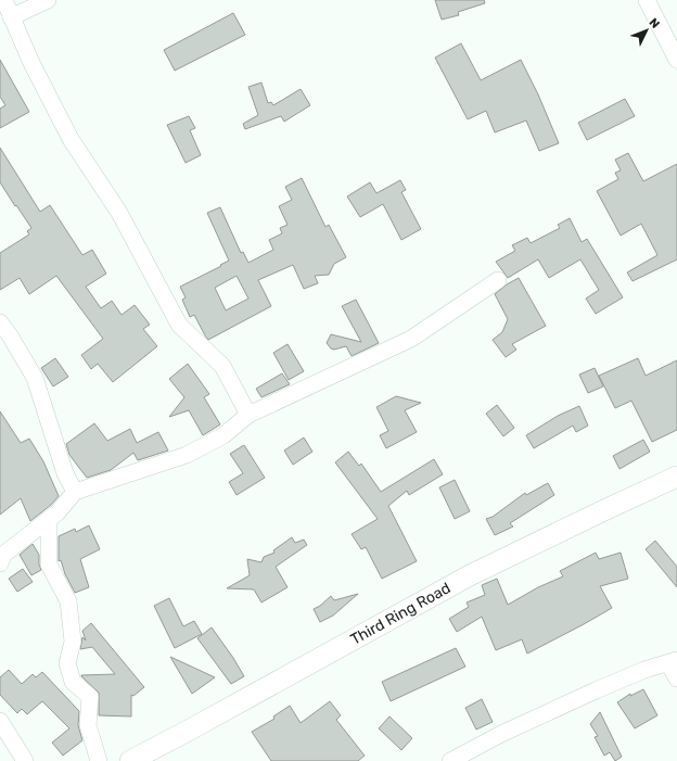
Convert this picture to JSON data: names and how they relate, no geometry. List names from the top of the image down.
{
  "streets": {
    "street": ["Third Ring Road"]
  },
  "north": "top right"
}
